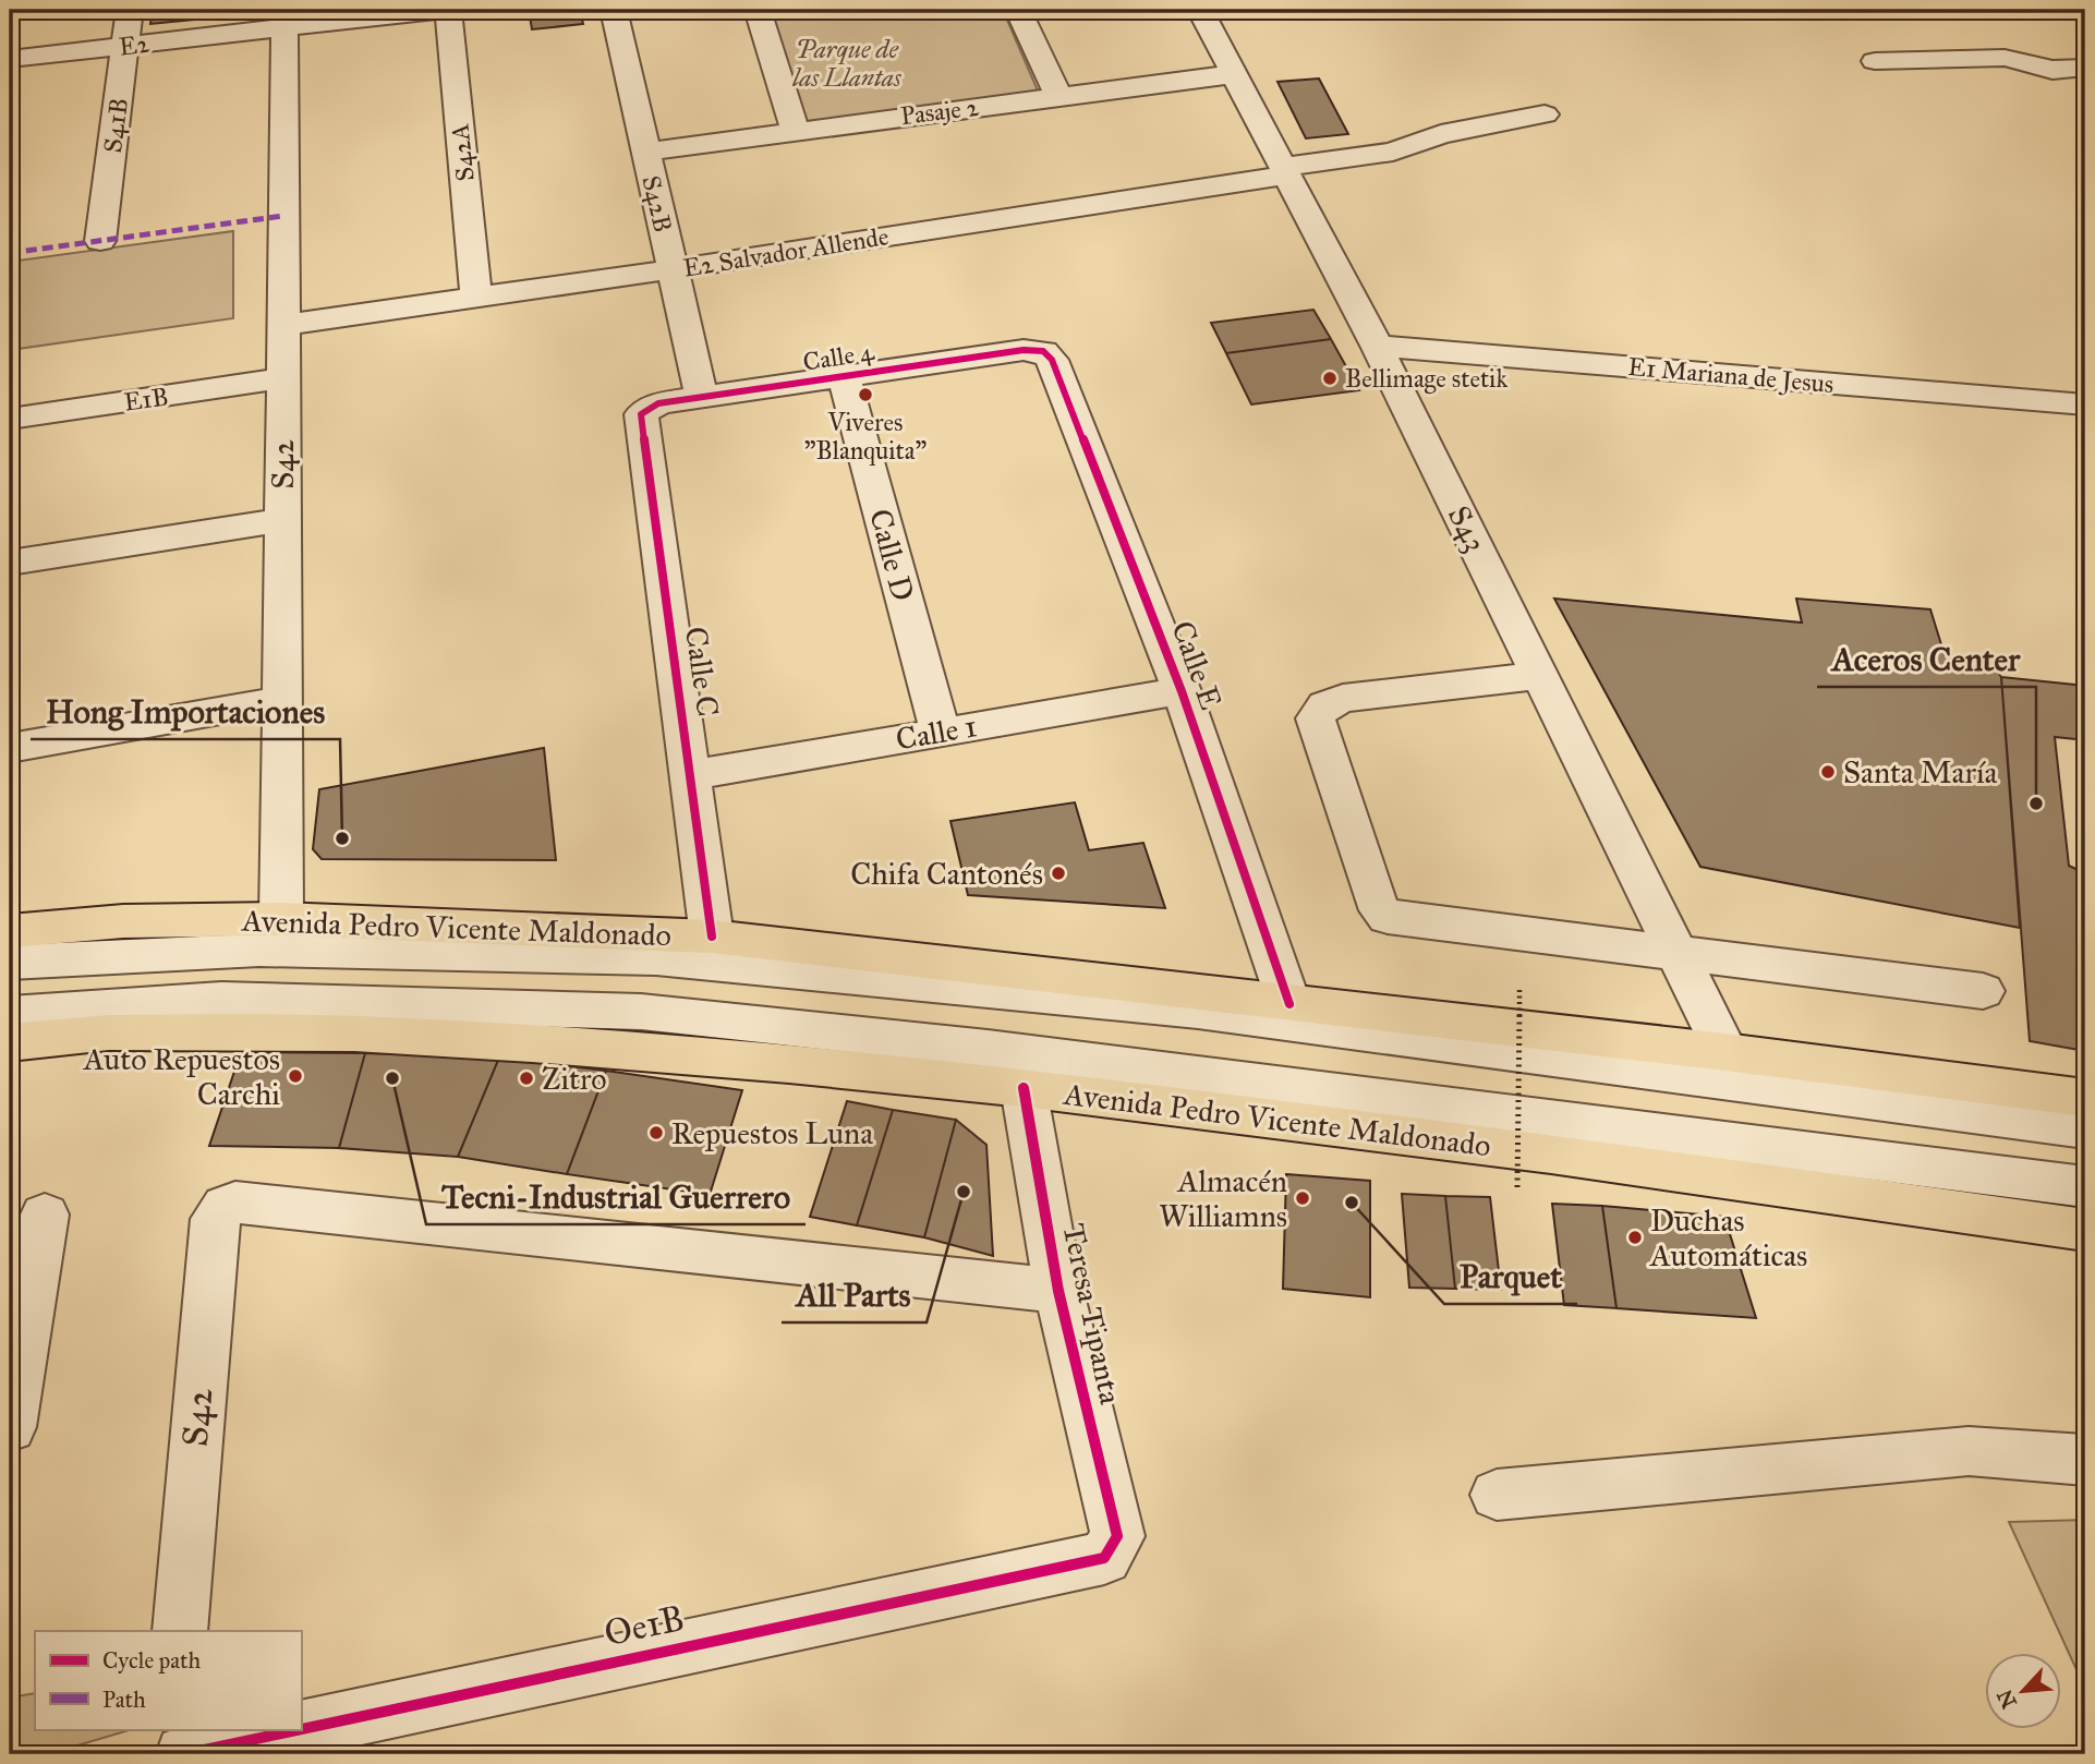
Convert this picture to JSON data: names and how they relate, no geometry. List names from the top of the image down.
{
  "streets": {
    "main road": ["Avenida Pedro Vicente Maldonado"],
    "street": [
      "E2",
      "Pasaje 2",
      "S41B",
      "S42A",
      "S42B",
      "E2 Salvador Allende",
      "Calle 4",
      "E1 Mariana de Jesus",
      "E1B",
      "S42",
      "S43",
      "Calle D",
      "Calle E",
      "Calle C",
      "Calle 1",
      "Teresa Tipanta",
      "Oe1B"
    ]
  },
  "crossings": [
    ["E2", "S41B"],
    ["E2", "S42"],
    ["Pasaje 2", "S42B"],
    ["Pasaje 2", "S43"],
    ["S42A", "E2 Salvador Allende"],
    ["S42B", "E2 Salvador Allende"],
    ["S42B", "Calle 4"],
    ["E2 Salvador Allende", "S42"],
    ["E2 Salvador Allende", "S43"],
    ["Calle 4", "Calle D"],
    ["Calle 4", "Calle E"],
    ["Calle 4", "Calle C"],
    ["E1 Mariana de Jesus", "S43"],
    ["E1B", "S42"],
    ["S42", "Avenida Pedro Vicente Maldonado"],
    ["S42", "Teresa Tipanta"],
    ["S43", "Avenida Pedro Vicente Maldonado"],
    ["Calle D", "Calle 1"],
    ["Calle E", "Calle 1"],
    ["Calle E", "Avenida Pedro Vicente Maldonado"],
    ["Calle C", "Calle 1"],
    ["Calle C", "Avenida Pedro Vicente Maldonado"],
    ["Avenida Pedro Vicente Maldonado", "Teresa Tipanta"],
    ["Teresa Tipanta", "Oe1B"]
  ],
  "parks": ["Parque de las Llantas"],
  "places": [
    "Bellimage stetik",
    "Viveres \"Blanquita\"",
    "Santa María",
    "Aceros Center",
    "Hong Importaciones",
    "Chifa Cantonés",
    "Auto Repuestos Carchi",
    "Tecni-Industrial Guerrero",
    "Zitro",
    "Repuestos Luna",
    "All Parts",
    "Almacén Williamns",
    "Parquet",
    "Duchas Automáticas"
  ],
  "legend": ["Cycle path", "Path"],
  "north": "bottom left"
}
